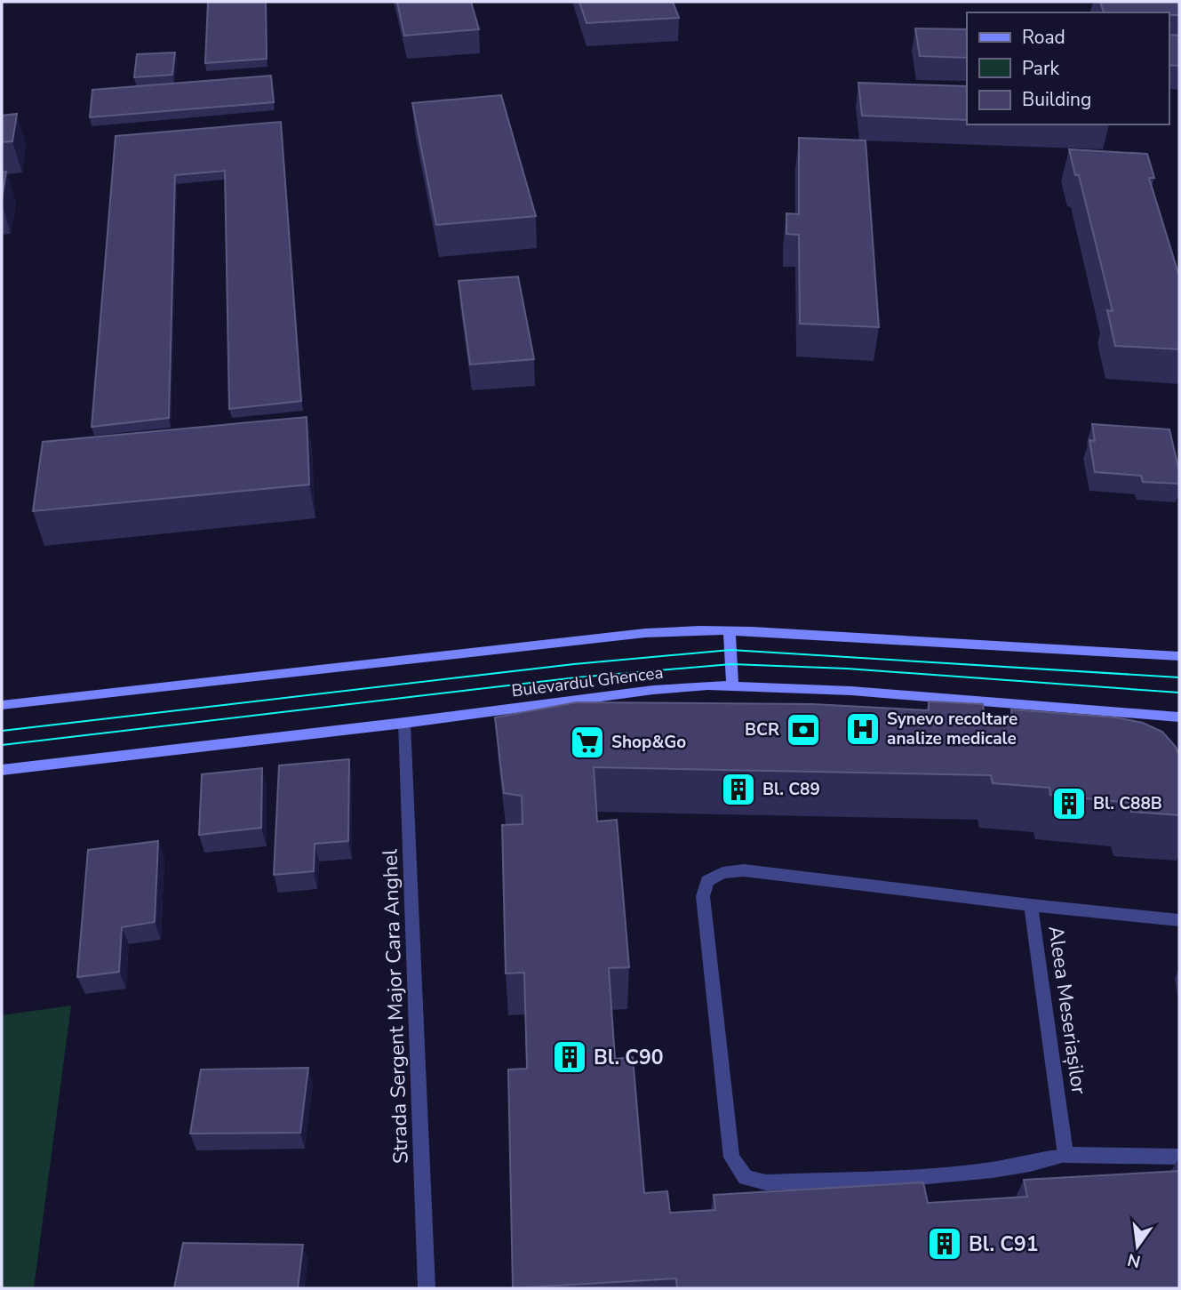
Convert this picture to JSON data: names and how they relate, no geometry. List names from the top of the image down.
{
  "streets": {
    "main road": ["Bulevardul Ghencea"],
    "street": ["Strada Sergent Major Cara Anghel", "Aleea Meseriașilor"]
  },
  "crossings": [
    ["Bulevardul Ghencea", "Strada Sergent Major Cara Anghel"]
  ],
  "places": {
    "hospital": ["Synevo recoltare analize medicale"],
    "bank": ["BCR"],
    "supermarket": ["Shop&Go"],
    "building": [
      "Bl. C89",
      "Bl. C88B",
      "Bl. C90",
      "Bl. C91"
    ]
  },
  "legend": ["Road", "Park", "Building"],
  "north": "bottom"
}
